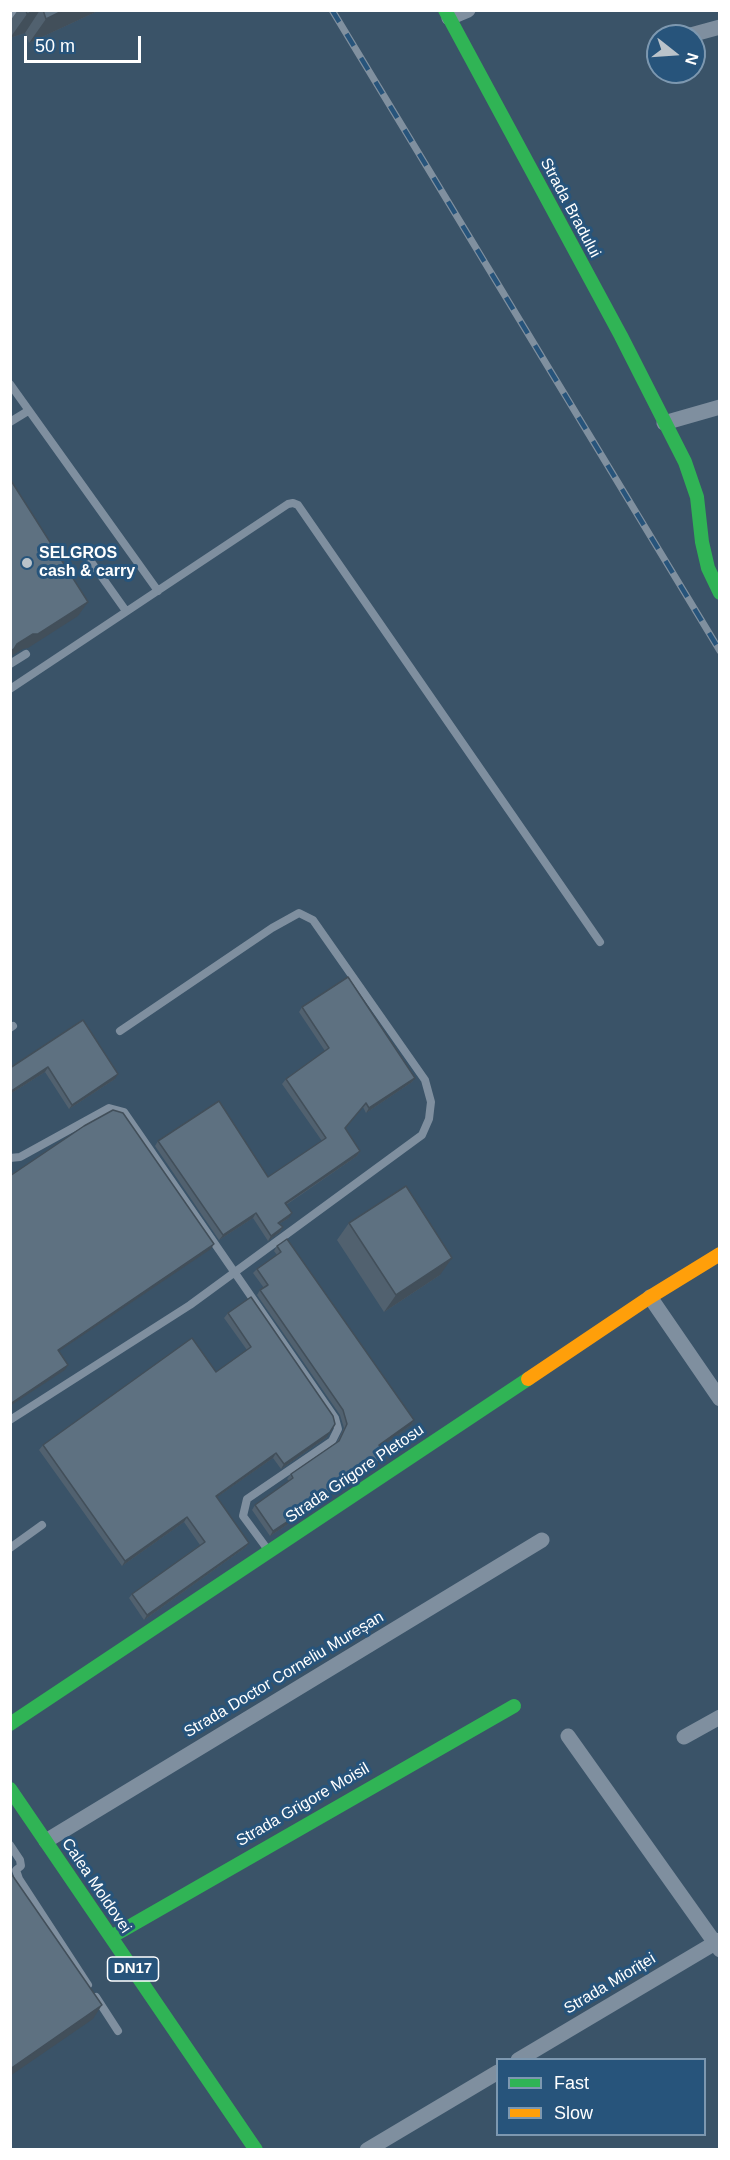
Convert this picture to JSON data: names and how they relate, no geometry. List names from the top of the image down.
{
  "streets": {
    "street": [
      "Strada Bradului",
      "Strada Grigore Pletosu",
      "Strada Doctor Corneliu Mureșan",
      "Strada Grigore Moisil",
      "Calea Moldovei",
      "DN17",
      "Strada Mioriței"
    ]
  },
  "crossings": [
    ["Strada Doctor Corneliu Mureșan", "Calea Moldovei"],
    ["Strada Grigore Moisil", "Calea Moldovei"]
  ],
  "places": ["SELGROS cash & carry"],
  "legend": ["Fast", "Slow"],
  "scale_bar": "50 m",
  "north": "right"
}
